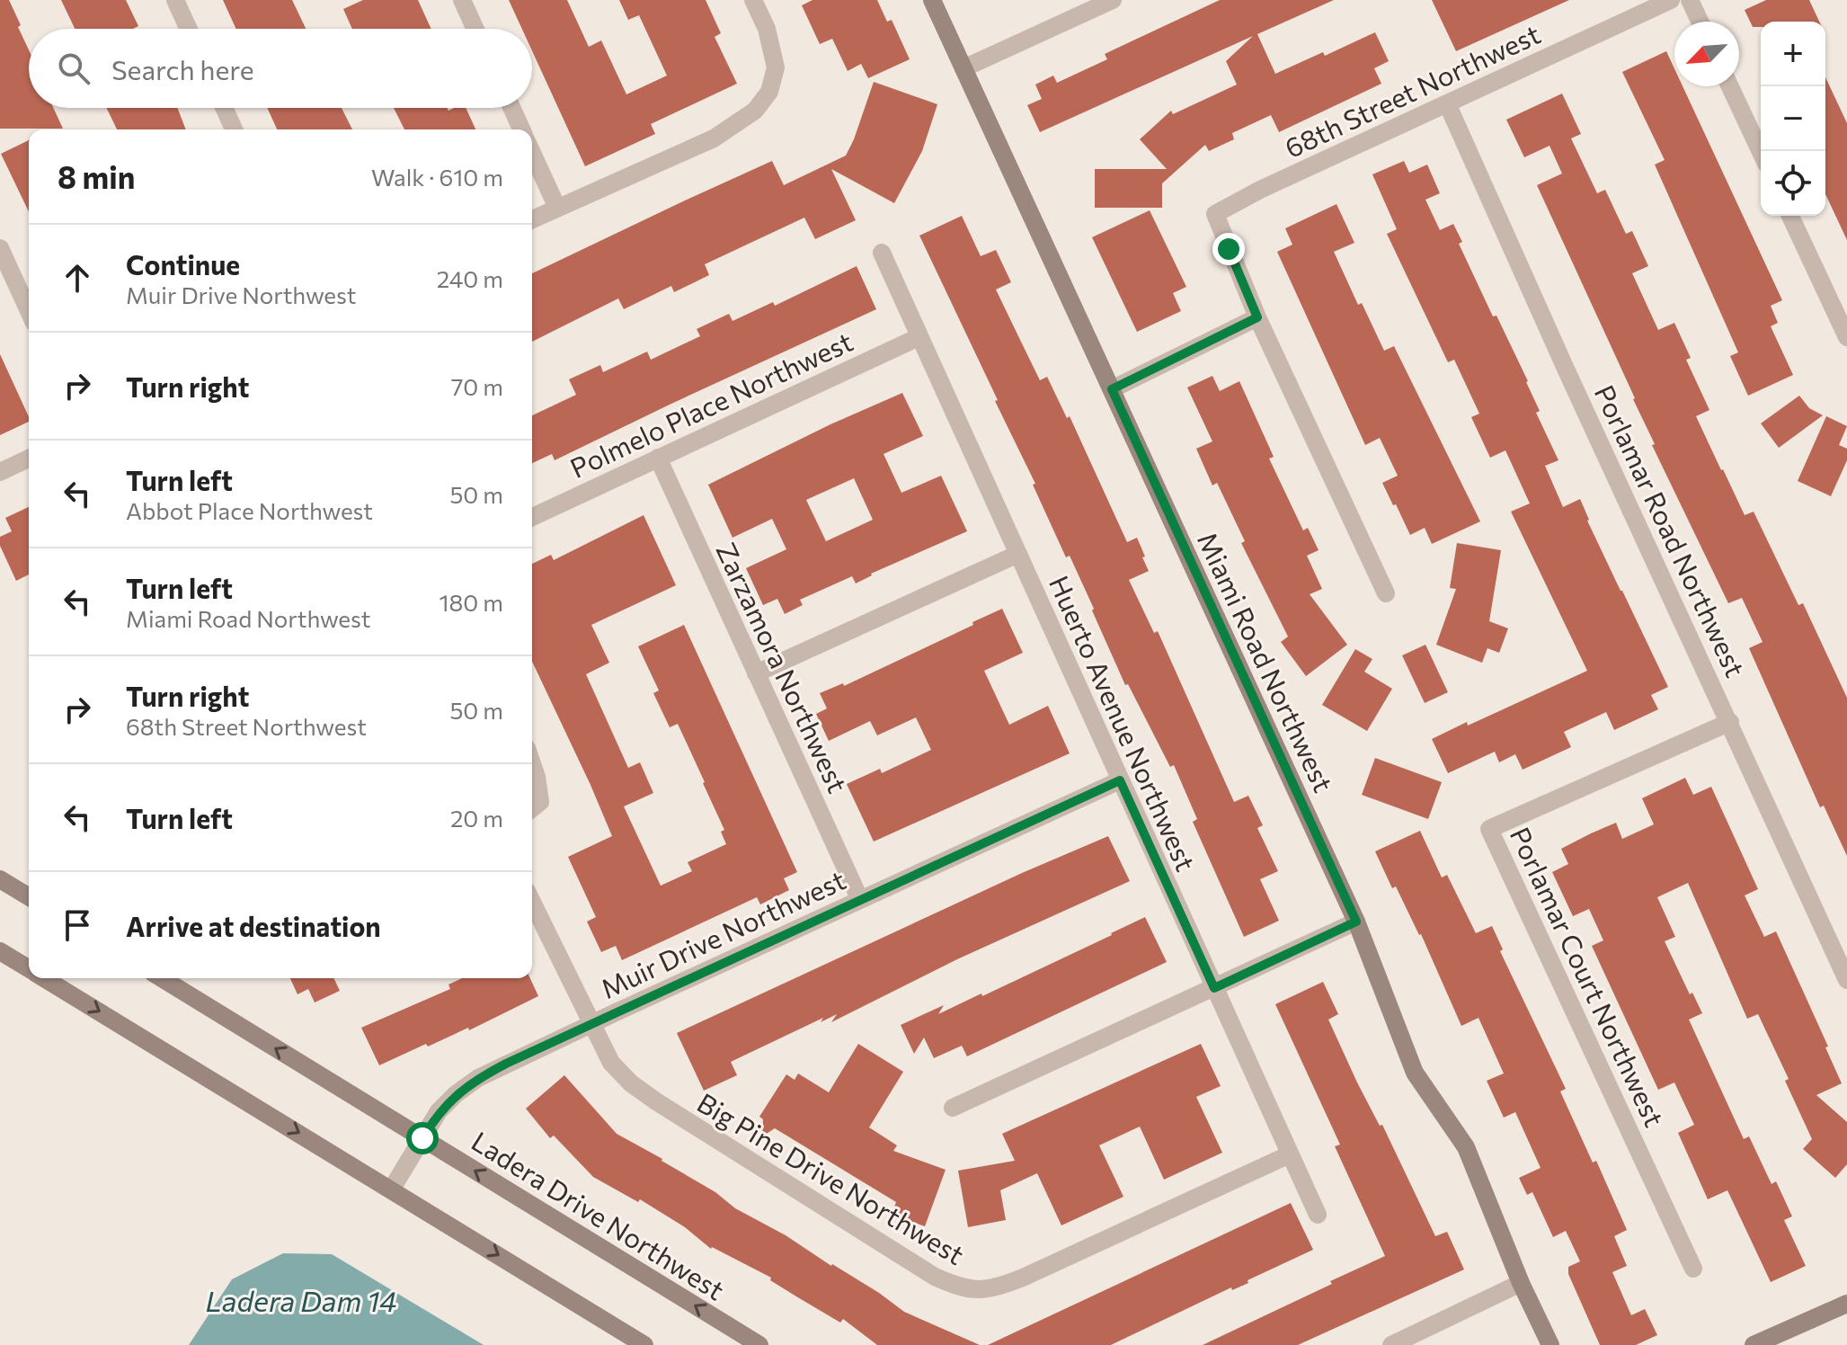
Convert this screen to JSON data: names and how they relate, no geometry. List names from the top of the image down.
{
  "streets": {
    "street": [
      "68th Street Northwest",
      "Polmelo Place Northwest",
      "Porlamar Road Northwest",
      "Miami Road Northwest",
      "Zarzamora Northwest",
      "Huerto Avenue Northwest",
      "Muir Drive Northwest",
      "Porlamar Court Northwest",
      "Big Pine Drive Northwest",
      "Ladera Drive Northwest"
    ]
  },
  "crossings": [
    ["68th Street Northwest", "Porlamar Road Northwest"],
    ["Polmelo Place Northwest", "Zarzamora Northwest"],
    ["Polmelo Place Northwest", "Huerto Avenue Northwest"],
    ["Porlamar Road Northwest", "Porlamar Court Northwest"],
    ["Zarzamora Northwest", "Muir Drive Northwest"],
    ["Huerto Avenue Northwest", "Muir Drive Northwest"],
    ["Huerto Avenue Northwest", "Big Pine Drive Northwest"],
    ["Muir Drive Northwest", "Big Pine Drive Northwest"],
    ["Muir Drive Northwest", "Ladera Drive Northwest"]
  ],
  "water": ["Ladera Dam 14"],
  "north": "bottom left",
  "page": {
    "map_buttons": ["+", "−"],
    "search": "Search here",
    "heading": ["8 min", "Walk · 610 m"],
    "list": [
      ["Continue", "Muir Drive Northwest", "240 m"],
      ["Turn right", "70 m"],
      ["Turn left", "Abbot Place Northwest", "50 m"],
      ["Turn left", "Miami Road Northwest", "180 m"],
      ["Turn right", "68th Street Northwest", "50 m"],
      ["Turn left", "20 m"],
      "Arrive at destination"
    ]
  }
}
